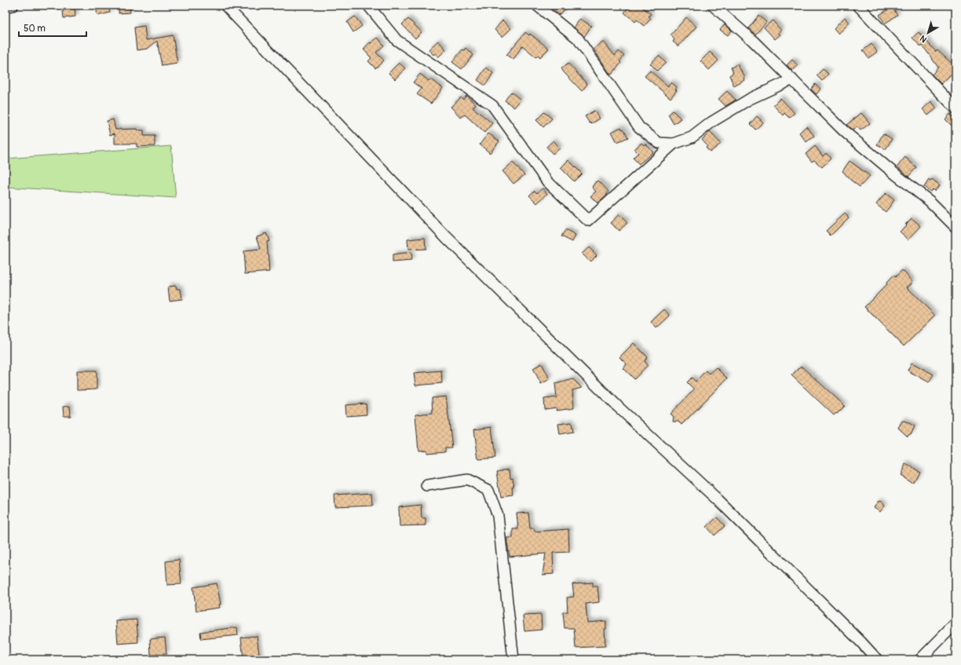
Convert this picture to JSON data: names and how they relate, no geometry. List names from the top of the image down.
{
  "scale_bar": "50 m",
  "north": "bottom left"
}
